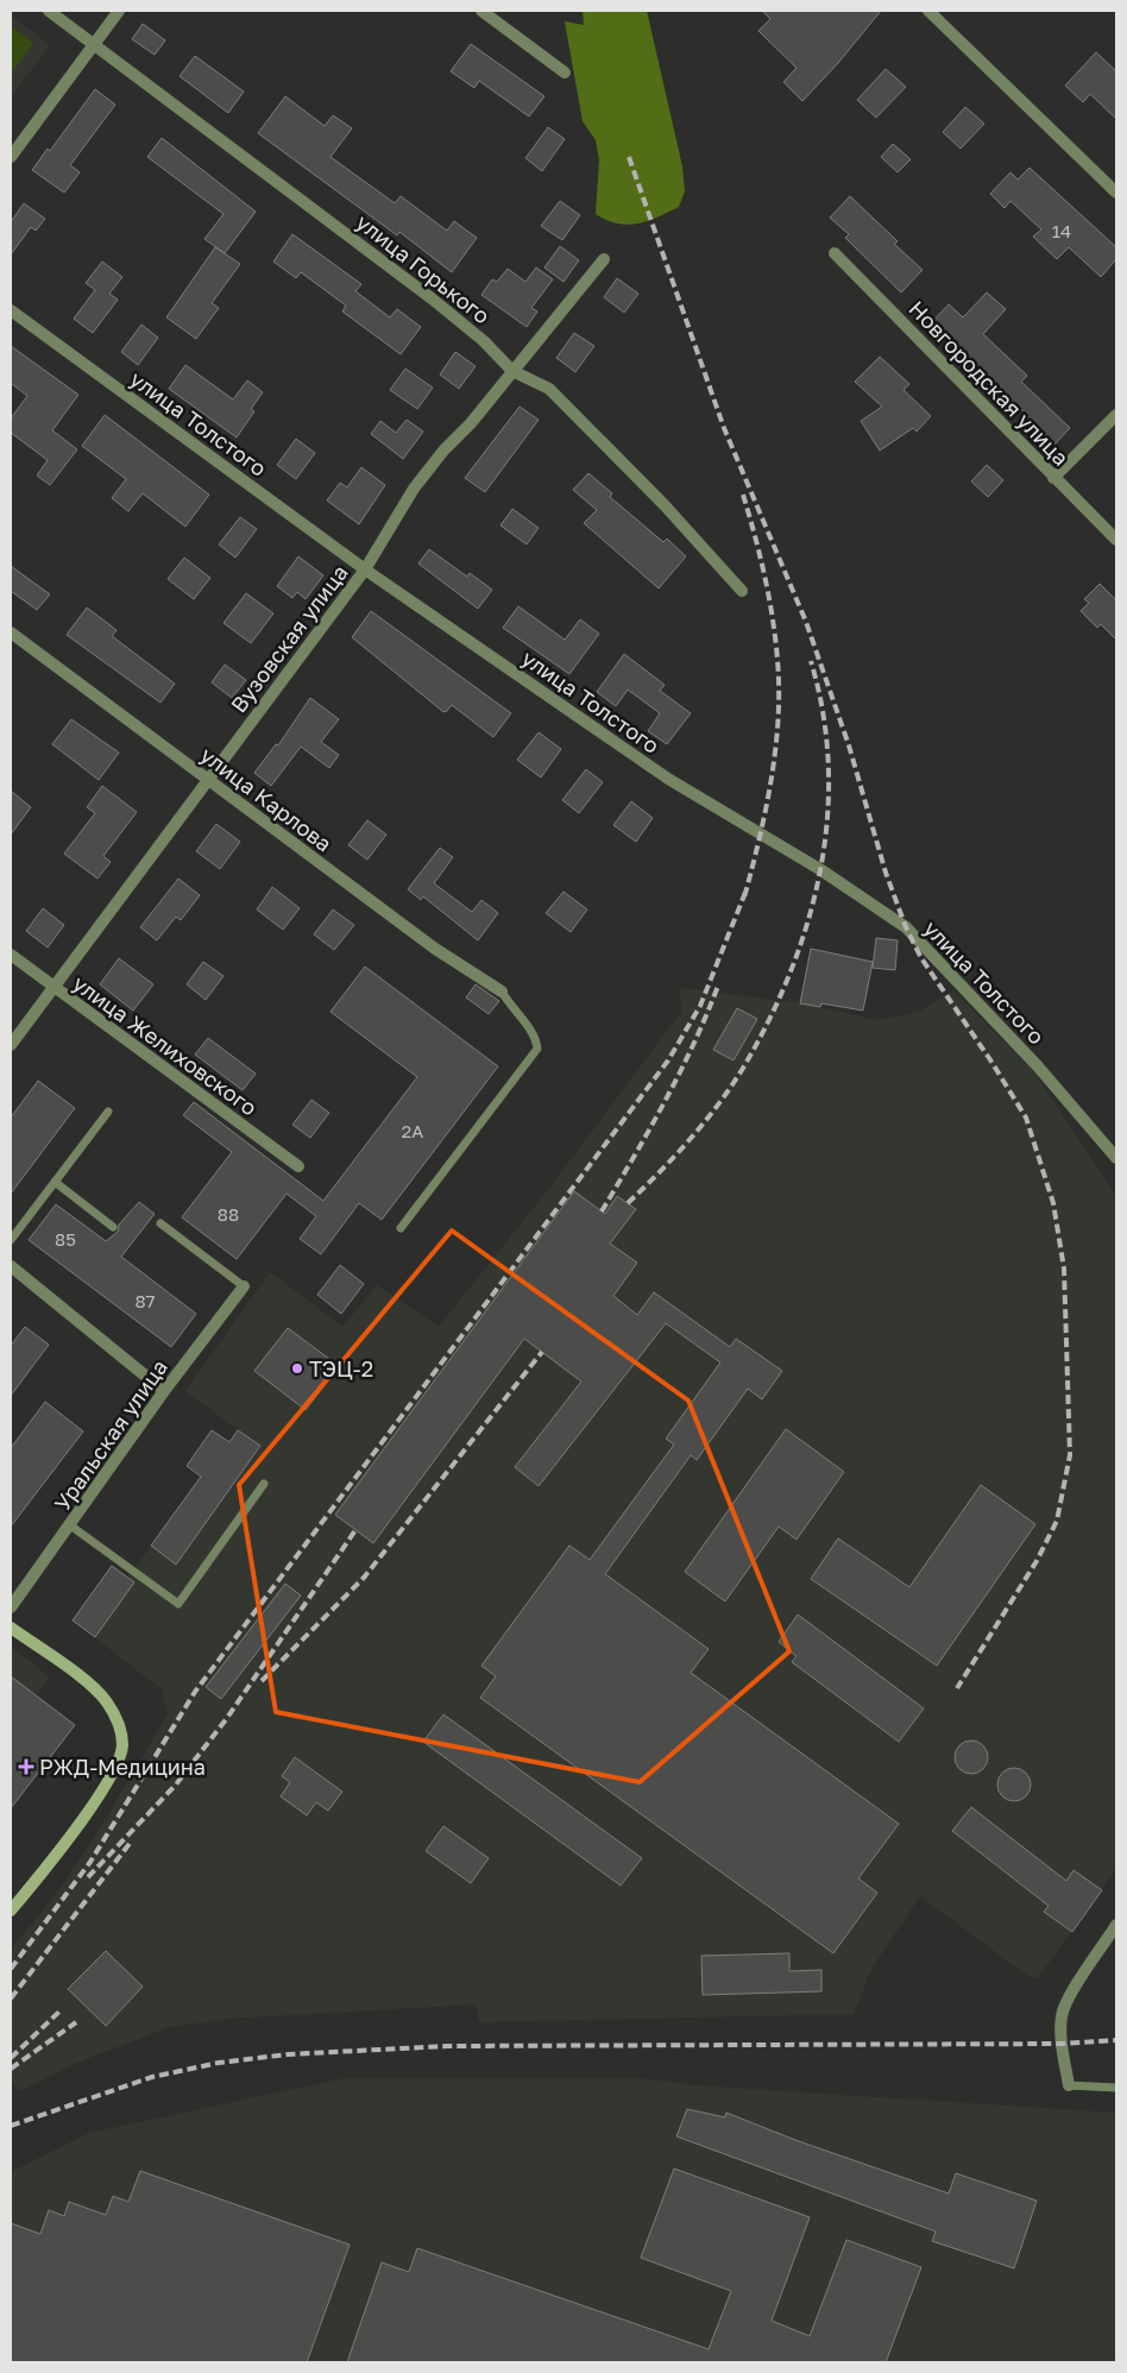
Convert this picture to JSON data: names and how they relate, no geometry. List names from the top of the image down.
{
  "streets": {
    "street": [
      "улица Горького",
      "Новгородская улица",
      "улица Толстого",
      "Вузовская улица",
      "улица Карлова",
      "улица Желиховского",
      "Уральская улица"
    ]
  },
  "crossings": [
    ["улица Горького", "Вузовская улица"],
    ["улица Толстого", "Вузовская улица"],
    ["Вузовская улица", "улица Карлова"],
    ["Вузовская улица", "улица Желиховского"]
  ],
  "places": {
    "other": ["ТЭЦ-2"],
    "health": ["РЖД-Медицина"]
  },
  "house_numbers": [
    "14",
    "2А",
    "88",
    "85",
    "87"
  ]
}
